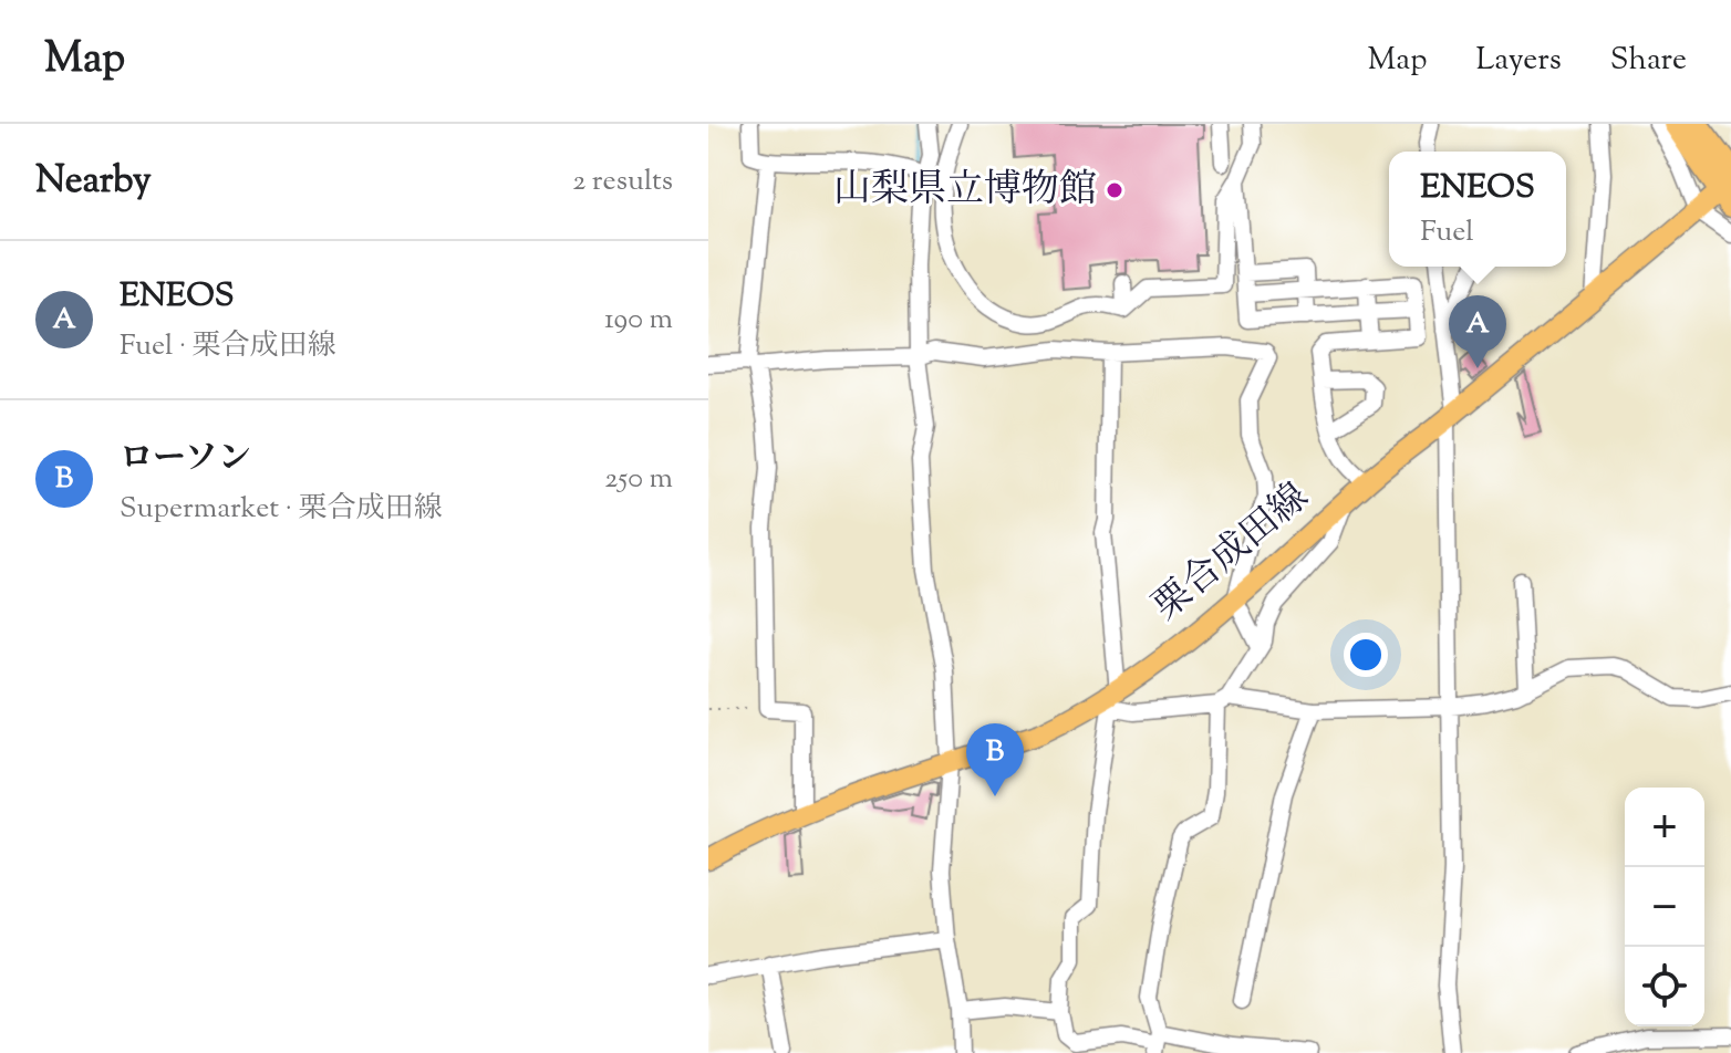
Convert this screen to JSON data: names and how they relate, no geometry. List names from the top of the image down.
{
  "streets": {
    "main road": ["栗合成田線"]
  },
  "places": ["山梨県立博物館"],
  "page": {
    "header": "Map",
    "nav": ["Map", "Layers", "Share"],
    "heading": ["Nearby", "2 results"],
    "popup": ["ENEOS", "Fuel"],
    "list": [
      {
        "mark": "A",
        "name": "ENEOS",
        "note": "Fuel · 栗合成田線",
        "value": "190 m"
      },
      {
        "mark": "B",
        "name": "ローソン",
        "note": "Supermarket · 栗合成田線",
        "value": "250 m"
      }
    ],
    "pins": ["A", "B"],
    "map_buttons": ["+", "−"]
  }
}
